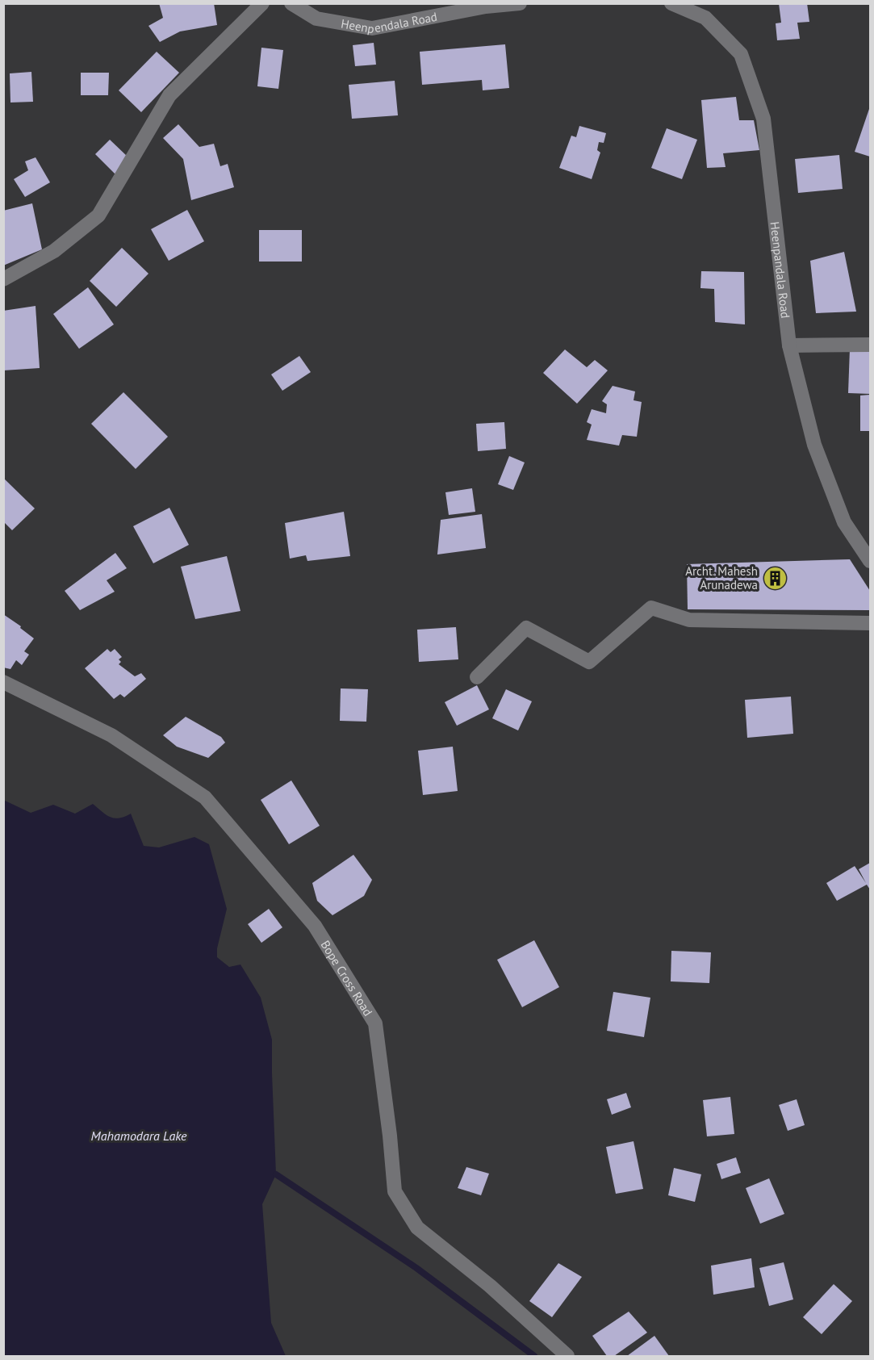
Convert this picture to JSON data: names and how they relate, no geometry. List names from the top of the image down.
{
  "streets": {
    "street": ["Heenpendala Road", "Heenpandala Road", "Bope Cross Road"]
  },
  "water": ["Mahamodara Lake"],
  "places": {
    "building": ["Archt. Mahesh Arunadewa"]
  }
}
